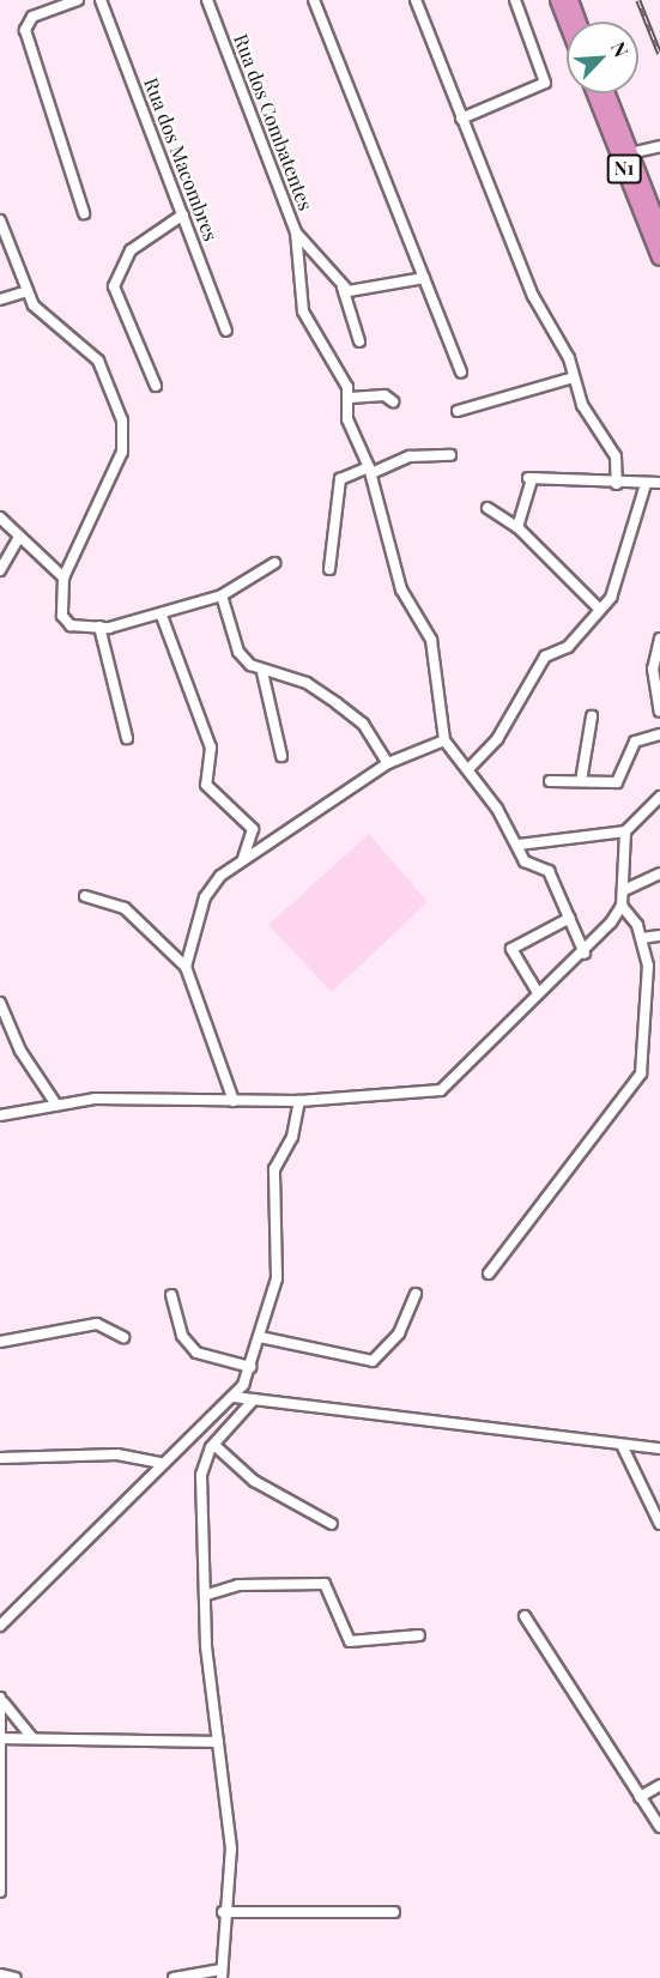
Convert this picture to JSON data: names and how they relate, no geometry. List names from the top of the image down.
{
  "streets": {
    "highway": ["N1"],
    "street": ["Rua dos Combatentes", "Rua dos Macombres"]
  },
  "north": "top right"
}
